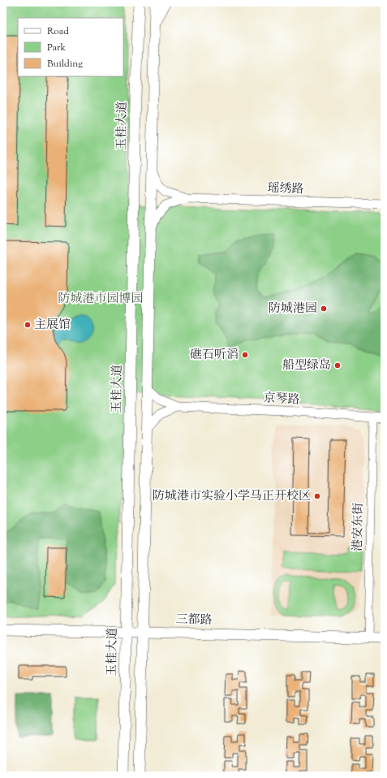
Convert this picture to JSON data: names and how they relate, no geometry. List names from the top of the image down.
{
  "streets": {
    "main road": ["玉桂大道", "三都路"],
    "street": ["瑶绣路", "京琴路", "港安东街"]
  },
  "crossings": [
    ["玉桂大道", "三都路"],
    ["京琴路", "港安东街"],
    ["港安东街", "三都路"]
  ],
  "parks": ["防城港市园博园"],
  "places": [
    "防城港园",
    "主展馆",
    "礁石听滔",
    "船型绿岛",
    "防城港市实验小学马正开校区"
  ],
  "legend": ["Road", "Park", "Building"]
}
